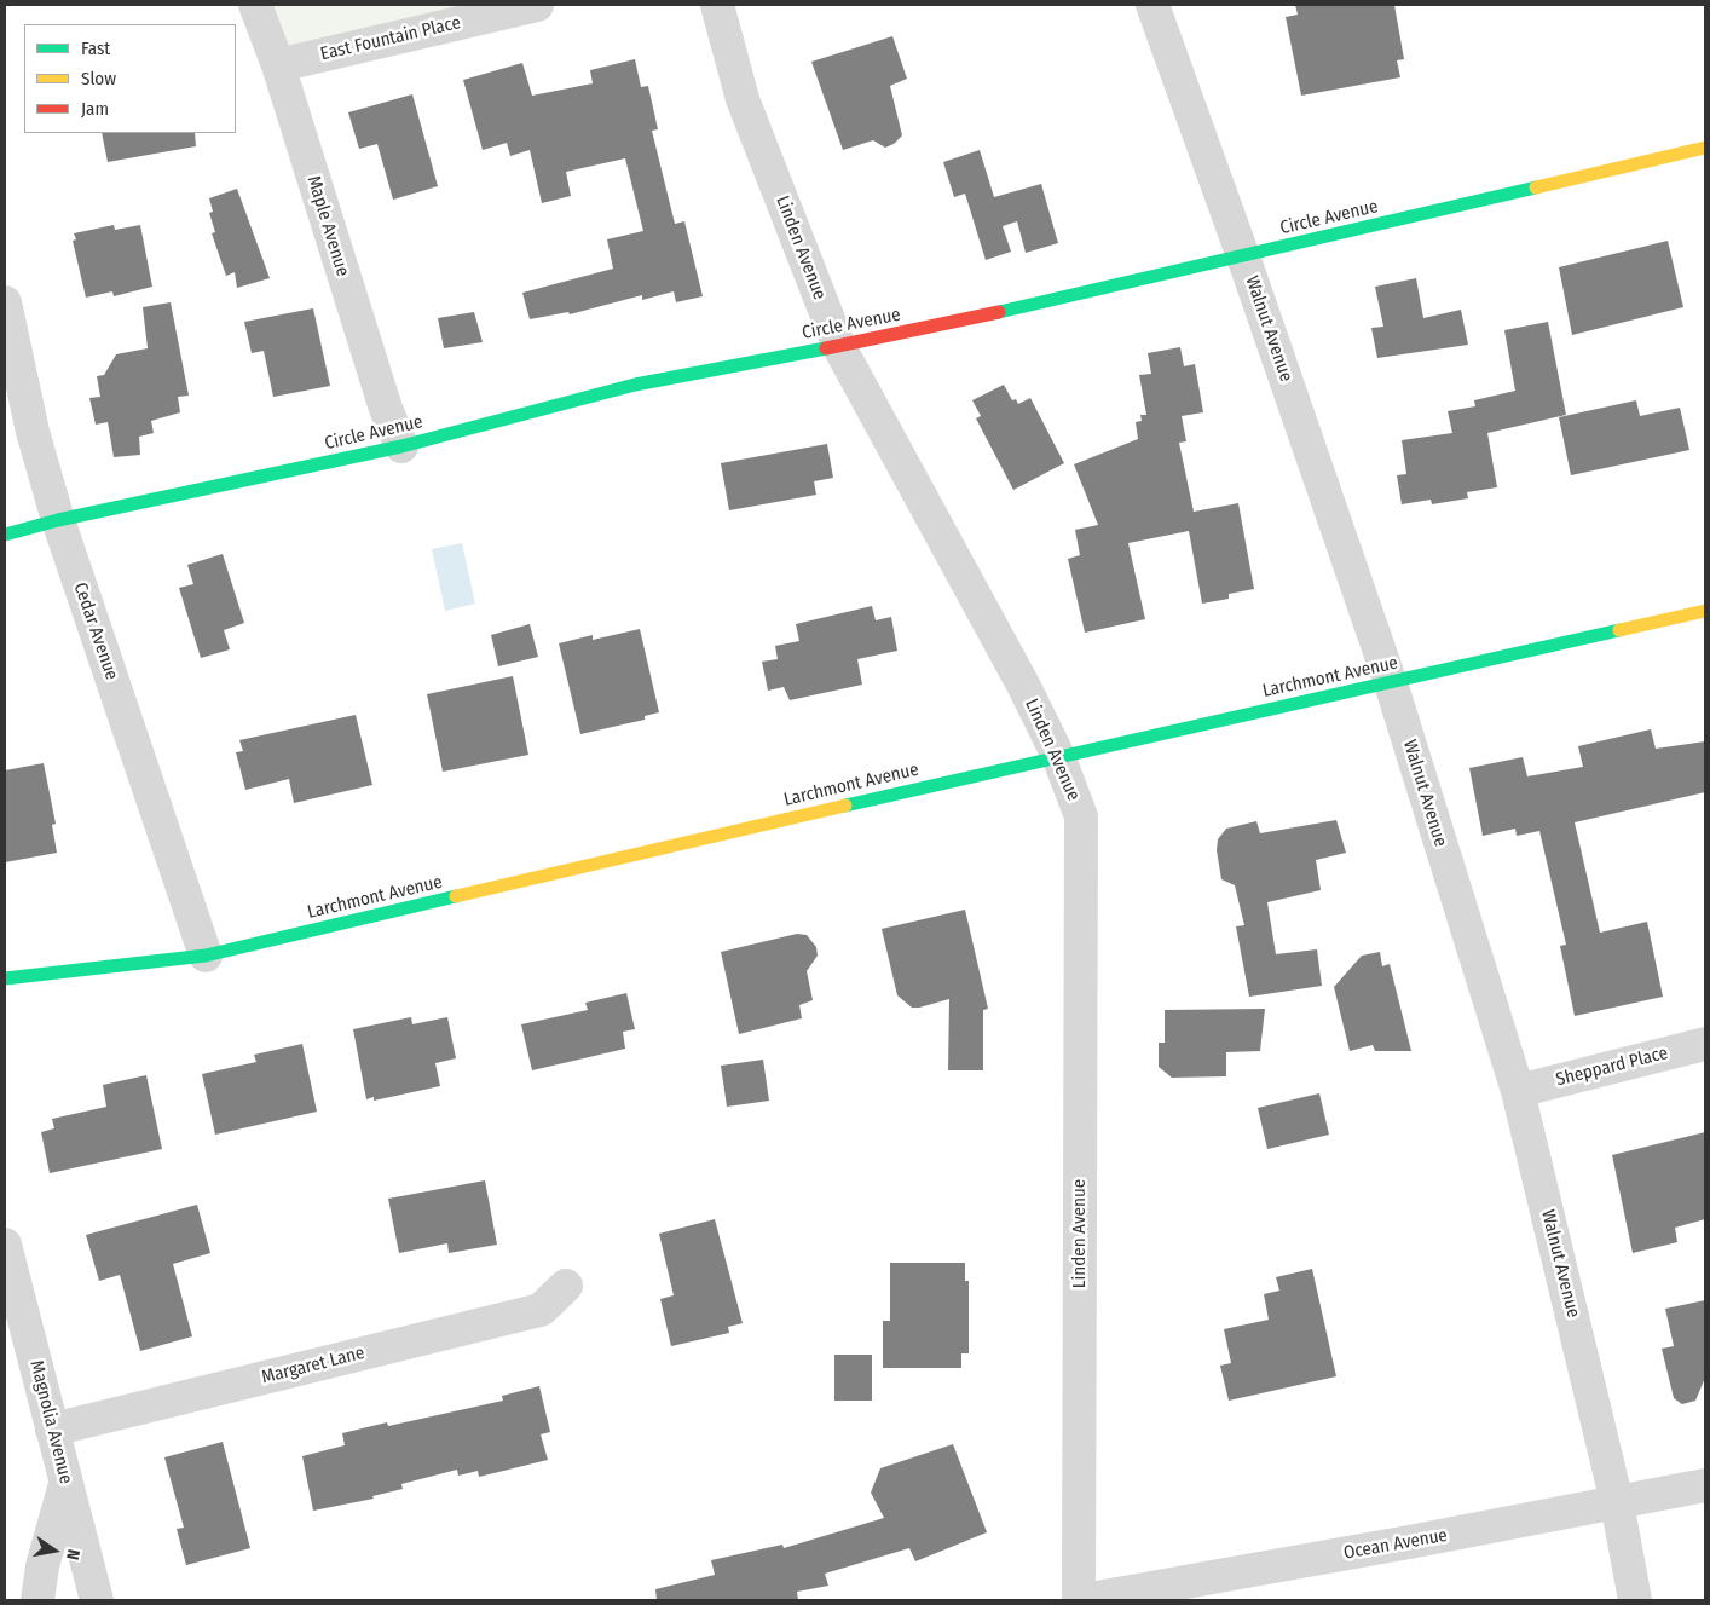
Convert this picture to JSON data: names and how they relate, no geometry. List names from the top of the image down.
{
  "streets": {
    "street": [
      "East Fountain Place",
      "Circle Avenue",
      "Maple Avenue",
      "Linden Avenue",
      "Walnut Avenue",
      "Cedar Avenue",
      "Larchmont Avenue",
      "Sheppard Place",
      "Margaret Lane",
      "Magnolia Avenue",
      "Ocean Avenue"
    ]
  },
  "crossings": [
    ["East Fountain Place", "Maple Avenue"],
    ["Circle Avenue", "Maple Avenue"],
    ["Circle Avenue", "Linden Avenue"],
    ["Circle Avenue", "Walnut Avenue"],
    ["Circle Avenue", "Cedar Avenue"],
    ["Linden Avenue", "Larchmont Avenue"],
    ["Walnut Avenue", "Larchmont Avenue"],
    ["Walnut Avenue", "Sheppard Place"],
    ["Walnut Avenue", "Ocean Avenue"],
    ["Cedar Avenue", "Larchmont Avenue"],
    ["Margaret Lane", "Magnolia Avenue"]
  ],
  "legend": ["Fast", "Slow", "Jam"],
  "north": "right"
}
